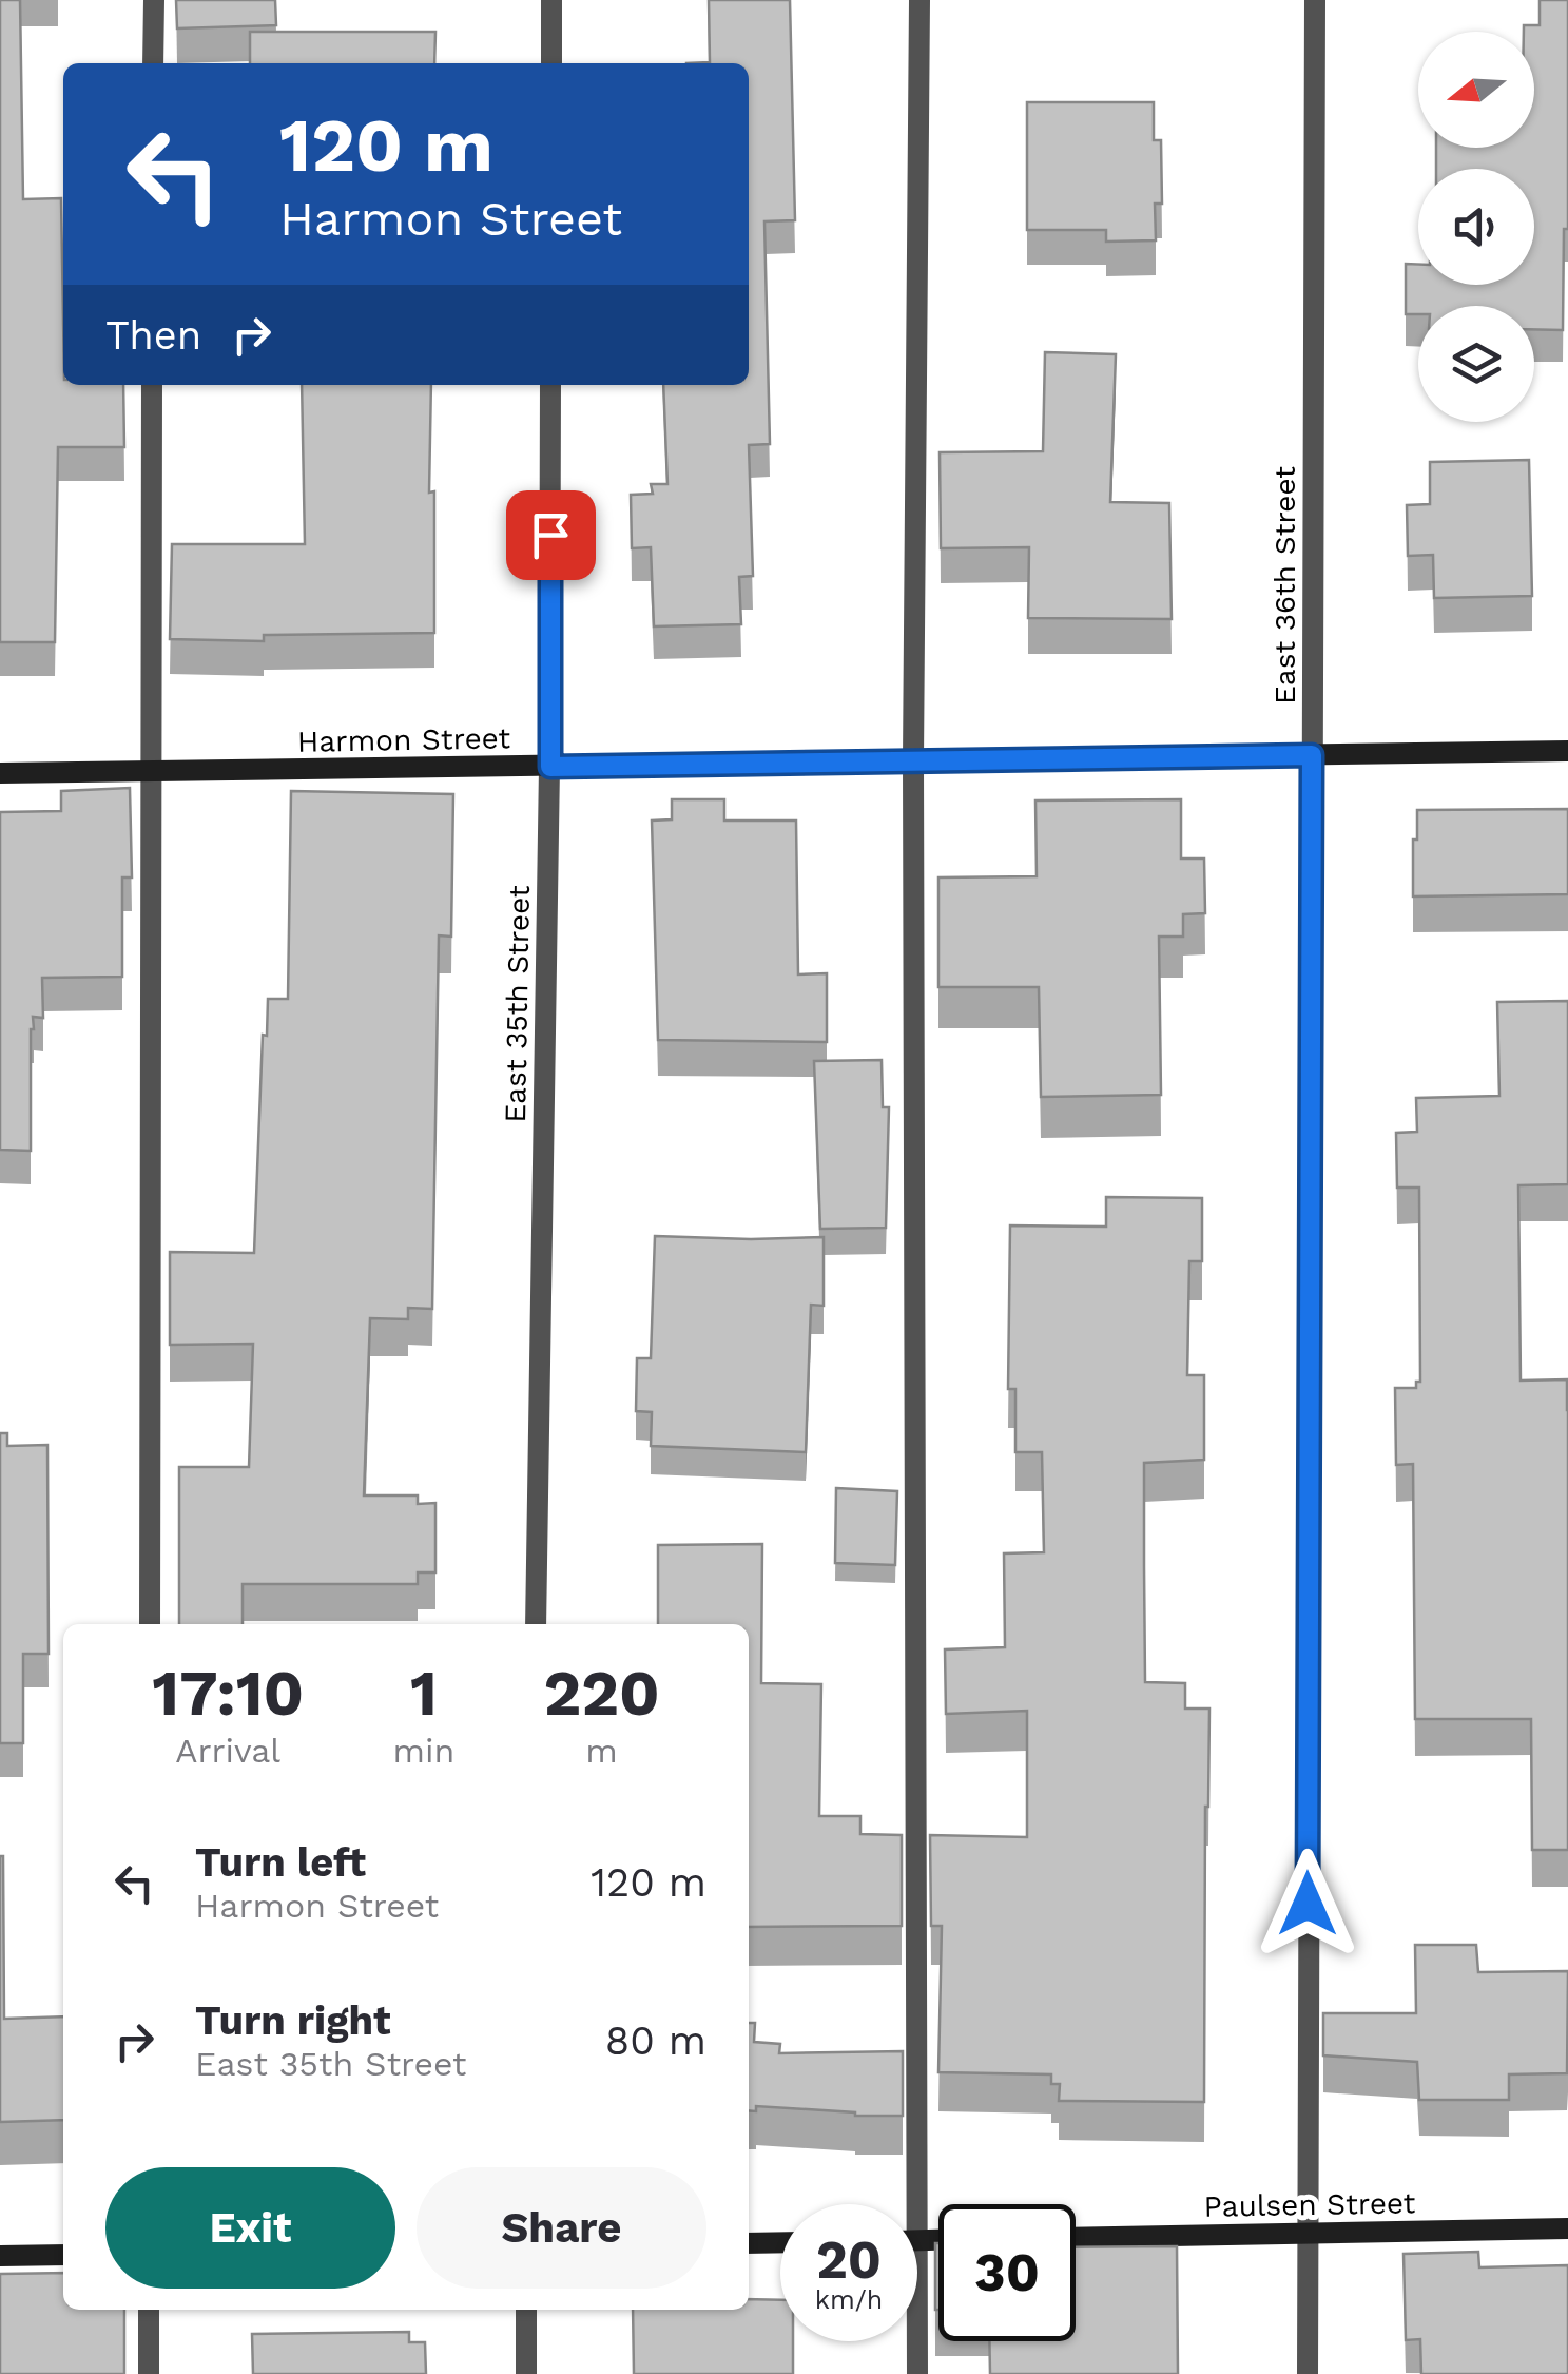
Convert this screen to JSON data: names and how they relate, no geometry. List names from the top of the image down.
{
  "streets": {
    "main road": ["Harmon Street", "Paulsen Street"],
    "street": ["East 36th Street", "East 35th Street"]
  },
  "crossings": [
    ["East 36th Street", "Harmon Street"],
    ["East 36th Street", "Paulsen Street"],
    ["Harmon Street", "East 35th Street"]
  ],
  "north": "left",
  "page": {
    "turn": ["120 m", "Harmon Street"],
    "then": "Then",
    "eta": [
      "17:10",
      "Arrival",
      "1",
      "min",
      "220",
      "m"
    ],
    "list": [
      {
        "name": "Turn left",
        "note": "Harmon Street",
        "value": "120 m"
      },
      {
        "name": "Turn right",
        "note": "East 35th Street",
        "value": "80 m"
      }
    ],
    "buttons": ["Exit", "Share"],
    "speed": "20 km/h",
    "limit": "30"
  }
}
